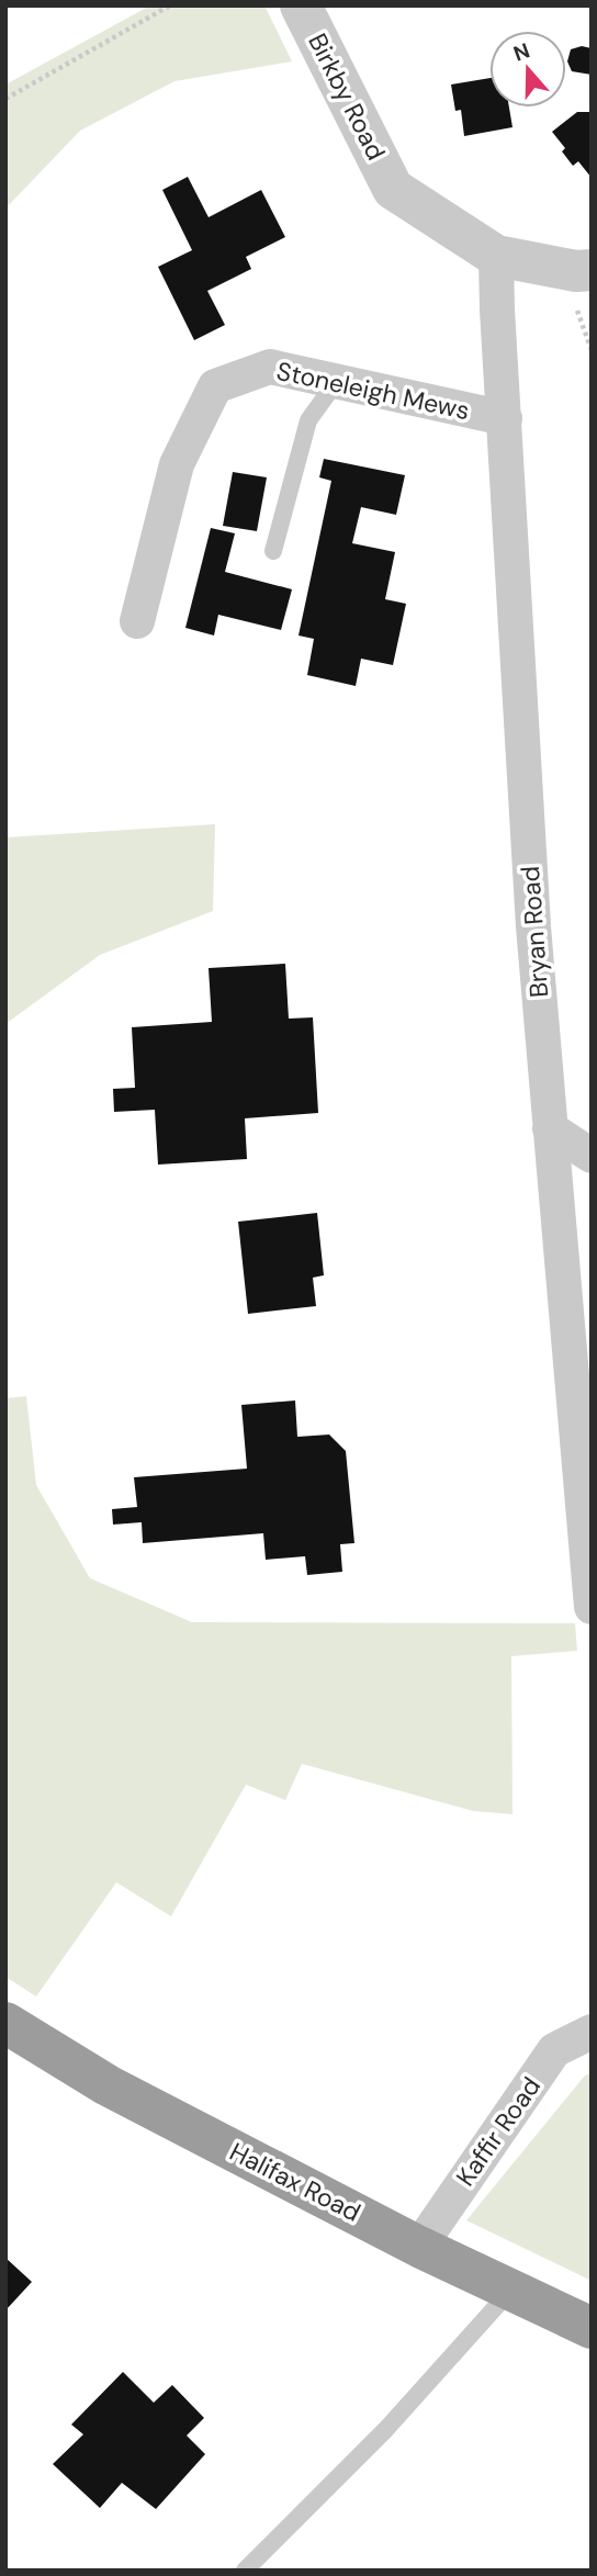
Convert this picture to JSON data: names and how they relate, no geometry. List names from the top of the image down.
{
  "streets": {
    "highway": ["Halifax Road"],
    "street": [
      "Birkby Road",
      "Stoneleigh Mews",
      "Bryan Road",
      "Kaffir Road"
    ]
  },
  "crossings": [
    ["Birkby Road", "Bryan Road"],
    ["Stoneleigh Mews", "Bryan Road"],
    ["Kaffir Road", "Halifax Road"]
  ],
  "north": "top"
}
